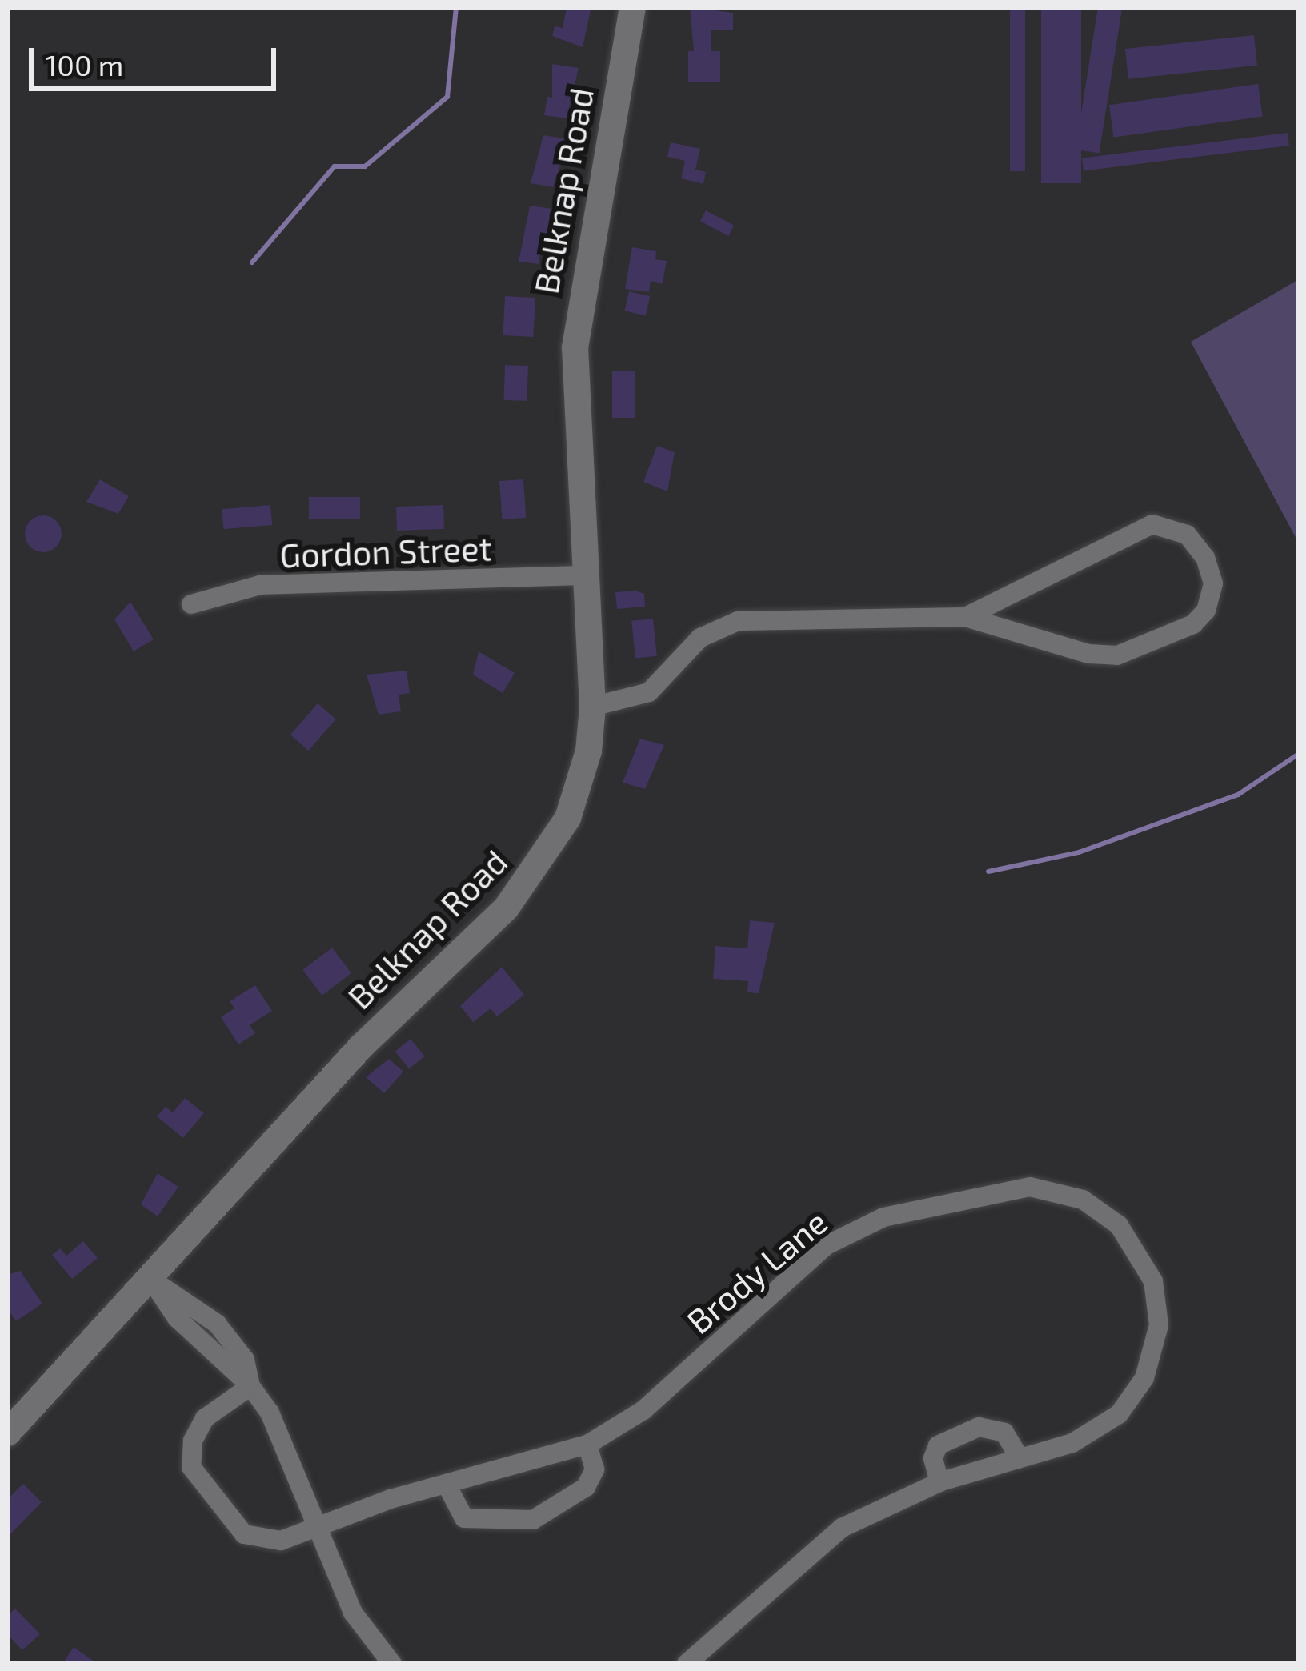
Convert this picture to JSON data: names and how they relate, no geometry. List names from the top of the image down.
{
  "streets": {
    "street": ["Belknap Road", "Gordon Street", "Brody Lane"]
  },
  "crossings": [
    ["Belknap Road", "Gordon Street"]
  ],
  "scale_bar": "100 m"
}
